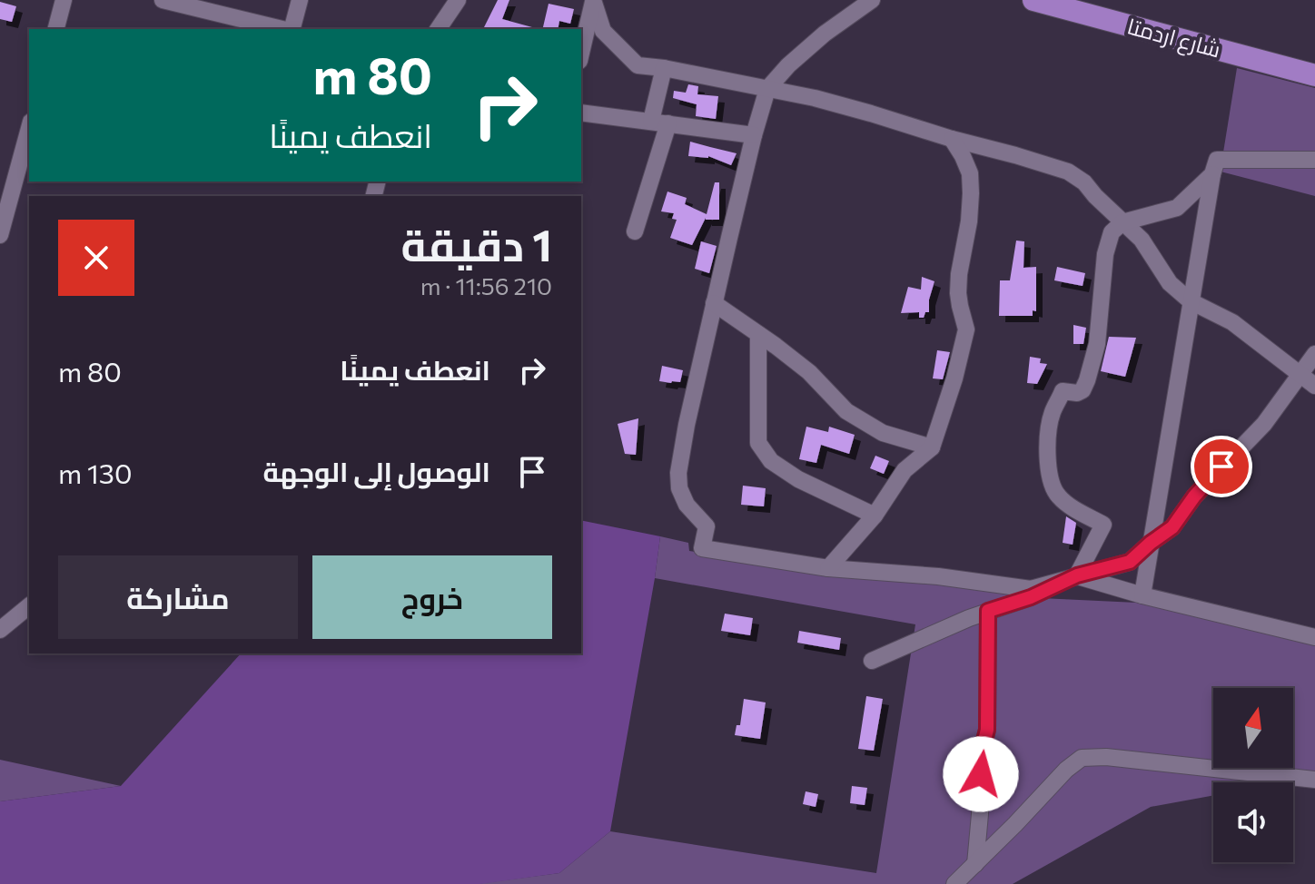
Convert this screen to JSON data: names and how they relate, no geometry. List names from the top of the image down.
{
  "streets": {
    "main road": ["شارع اردمتا"]
  },
  "north": "top",
  "page": {
    "turn": ["80 m", "انعطف يمينًا"],
    "heading": ["1 دقيقة", "210 m · 11:56"],
    "list": [
      {
        "name": "انعطف يمينًا",
        "value": "80 m"
      },
      {
        "name": "الوصول إلى الوجهة",
        "value": "130 m"
      }
    ],
    "buttons": ["خروج", "مشاركة"]
  }
}
